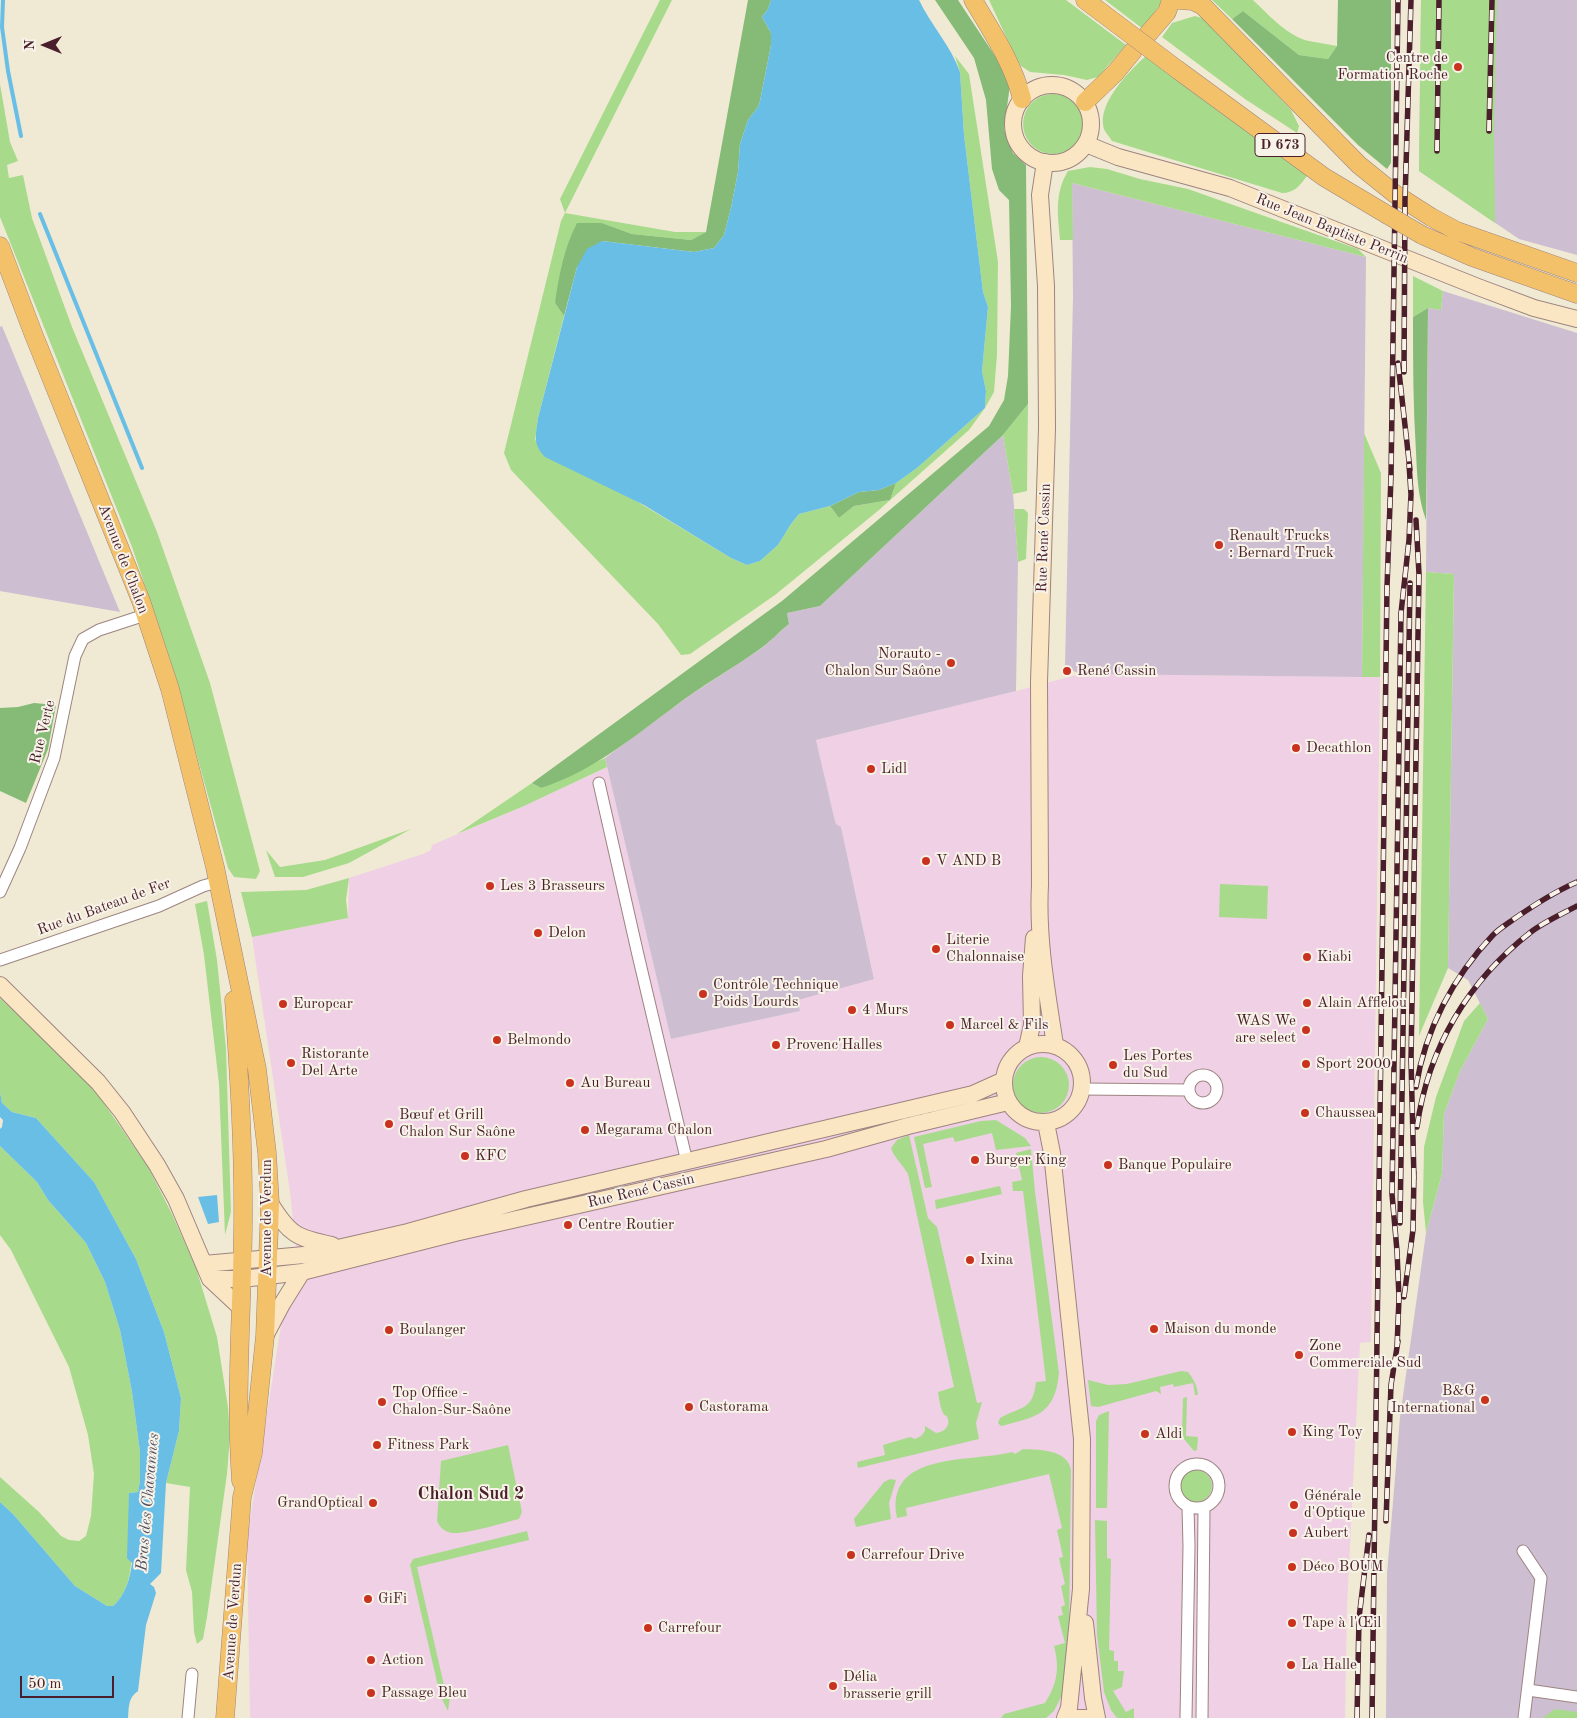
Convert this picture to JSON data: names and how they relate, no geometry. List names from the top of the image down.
{
  "streets": {
    "main road": [
      "D 673",
      "Rue Jean Baptiste Perrin",
      "Rue René Cassin",
      "Avenue de Chalon",
      "Avenue de Verdun"
    ],
    "street": ["Rue Verte", "Rue du Bateau de Fer"]
  },
  "crossings": [
    ["Rue Jean Baptiste Perrin", "Rue René Cassin"],
    ["Rue René Cassin", "Avenue de Verdun"],
    ["Avenue de Chalon", "Rue Verte"],
    ["Avenue de Chalon", "Rue du Bateau de Fer"],
    ["Avenue de Chalon", "Avenue de Verdun"],
    ["Rue du Bateau de Fer", "Avenue de Verdun"]
  ],
  "districts": ["Chalon Sud 2"],
  "water": ["Bras des Chavannes"],
  "places": [
    "Centre de Formation Roche",
    "Renault Trucks : Bernard Truck",
    "Norauto - Chalon Sur Saône",
    "René Cassin",
    "Decathlon",
    "Lidl",
    "V AND B",
    "Les 3 Brasseurs",
    "Delon",
    "Literie Chalonnaise",
    "Kiabi",
    "Contrôle Technique Poids Lourds",
    "Alain Afflelou",
    "Europcar",
    "4 Murs",
    "Marcel & Fils",
    "WAS We are select",
    "Belmondo",
    "Provenc'Halles",
    "Ristorante Del Arte",
    "Sport 2000",
    "Les Portes du Sud",
    "Au Bureau",
    "Chaussea",
    "Bœuf et Grill Chalon Sur Saône",
    "Megarama Chalon",
    "KFC",
    "Burger King",
    "Banque Populaire",
    "Centre Routier",
    "Ixina",
    "Maison du monde",
    "Boulanger",
    "Zone Commerciale Sud",
    "B&G International",
    "Top Office - Chalon-Sur-Saône",
    "Castorama",
    "King Toy",
    "Aldi",
    "Fitness Park",
    "GrandOptical",
    "Générale d'Optique",
    "Aubert",
    "Carrefour Drive",
    "Déco BOUM",
    "GiFi",
    "Tape à l'Œil",
    "Carrefour",
    "Action",
    "La Halle",
    "Délia brasserie grill",
    "Passage Bleu"
  ],
  "scale_bar": "50 m",
  "north": "left"
}
